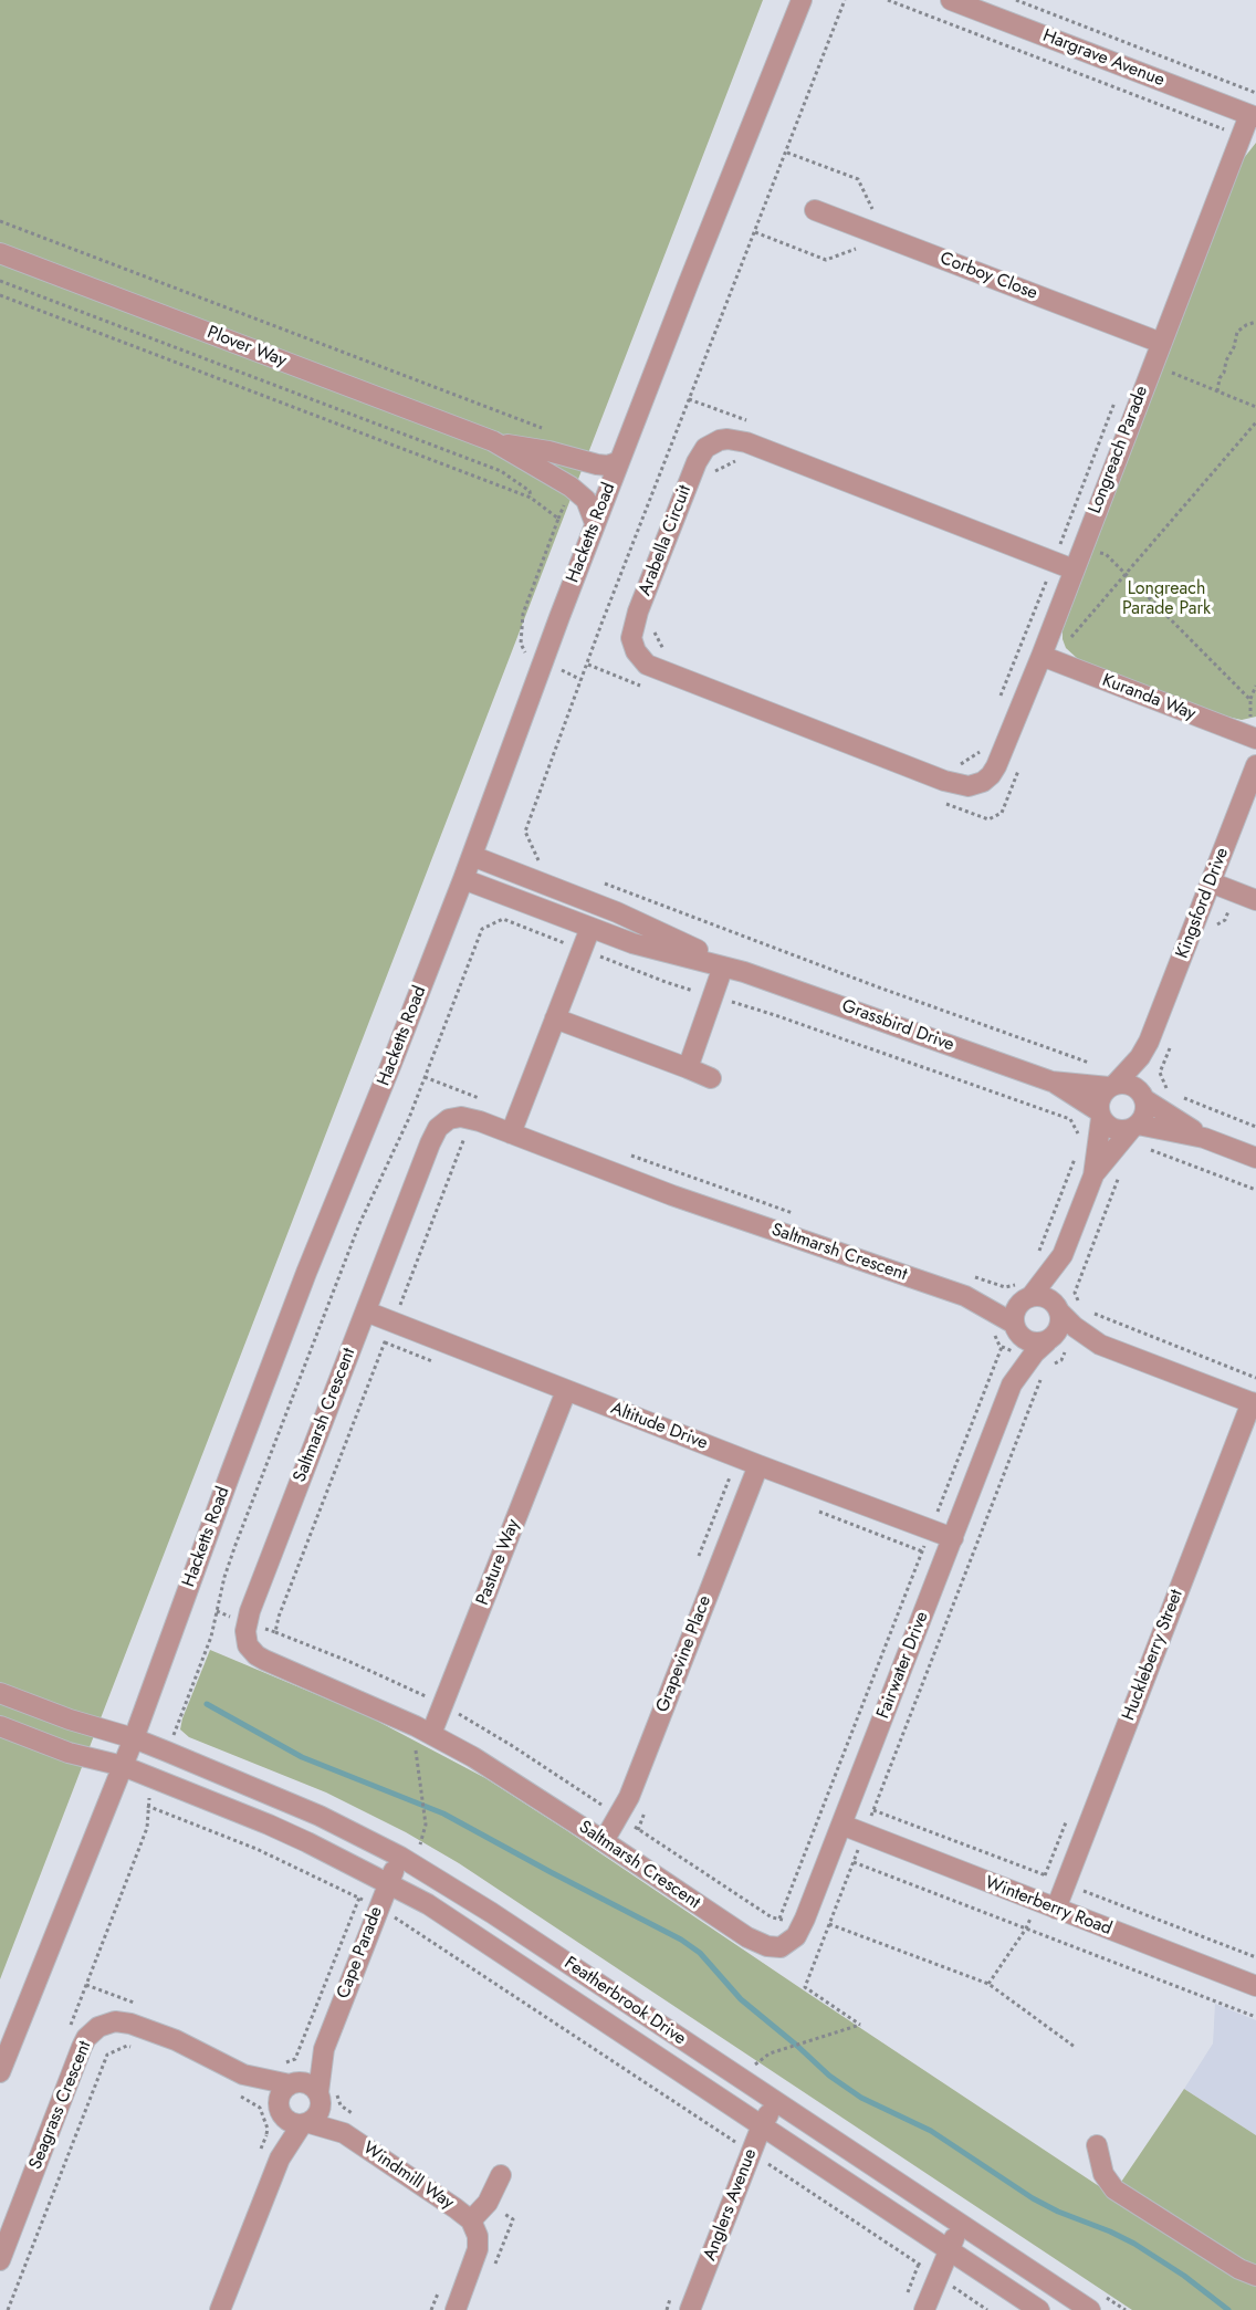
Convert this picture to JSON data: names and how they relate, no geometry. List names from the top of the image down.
{
  "streets": {
    "street": [
      "Hargrave Avenue",
      "Corboy Close",
      "Plover Way",
      "Longreach Parade",
      "Hacketts Road",
      "Arabella Circuit",
      "Kuranda Way",
      "Kingsford Drive",
      "Grassbird Drive",
      "Saltmarsh Crescent",
      "Altitude Drive",
      "Pasture Way",
      "Grapevine Place",
      "Huckleberry Street",
      "Fairwater Drive",
      "Winterberry Road",
      "Cape Parade",
      "Featherbrook Drive",
      "Seagrass Crescent",
      "Windmill Way",
      "Anglers Avenue"
    ]
  },
  "crossings": [
    ["Hargrave Avenue", "Longreach Parade"],
    ["Corboy Close", "Longreach Parade"],
    ["Plover Way", "Hacketts Road"],
    ["Longreach Parade", "Arabella Circuit"],
    ["Longreach Parade", "Kuranda Way"],
    ["Hacketts Road", "Grassbird Drive"],
    ["Hacketts Road", "Featherbrook Drive"],
    ["Kingsford Drive", "Grassbird Drive"],
    ["Saltmarsh Crescent", "Altitude Drive"],
    ["Saltmarsh Crescent", "Pasture Way"],
    ["Saltmarsh Crescent", "Grapevine Place"],
    ["Saltmarsh Crescent", "Fairwater Drive"],
    ["Altitude Drive", "Pasture Way"],
    ["Altitude Drive", "Grapevine Place"],
    ["Altitude Drive", "Fairwater Drive"],
    ["Huckleberry Street", "Winterberry Road"],
    ["Fairwater Drive", "Winterberry Road"],
    ["Cape Parade", "Featherbrook Drive"],
    ["Cape Parade", "Seagrass Crescent"],
    ["Cape Parade", "Windmill Way"],
    ["Featherbrook Drive", "Anglers Avenue"],
    ["Seagrass Crescent", "Windmill Way"]
  ],
  "parks": ["Longreach Parade Park"]
}
